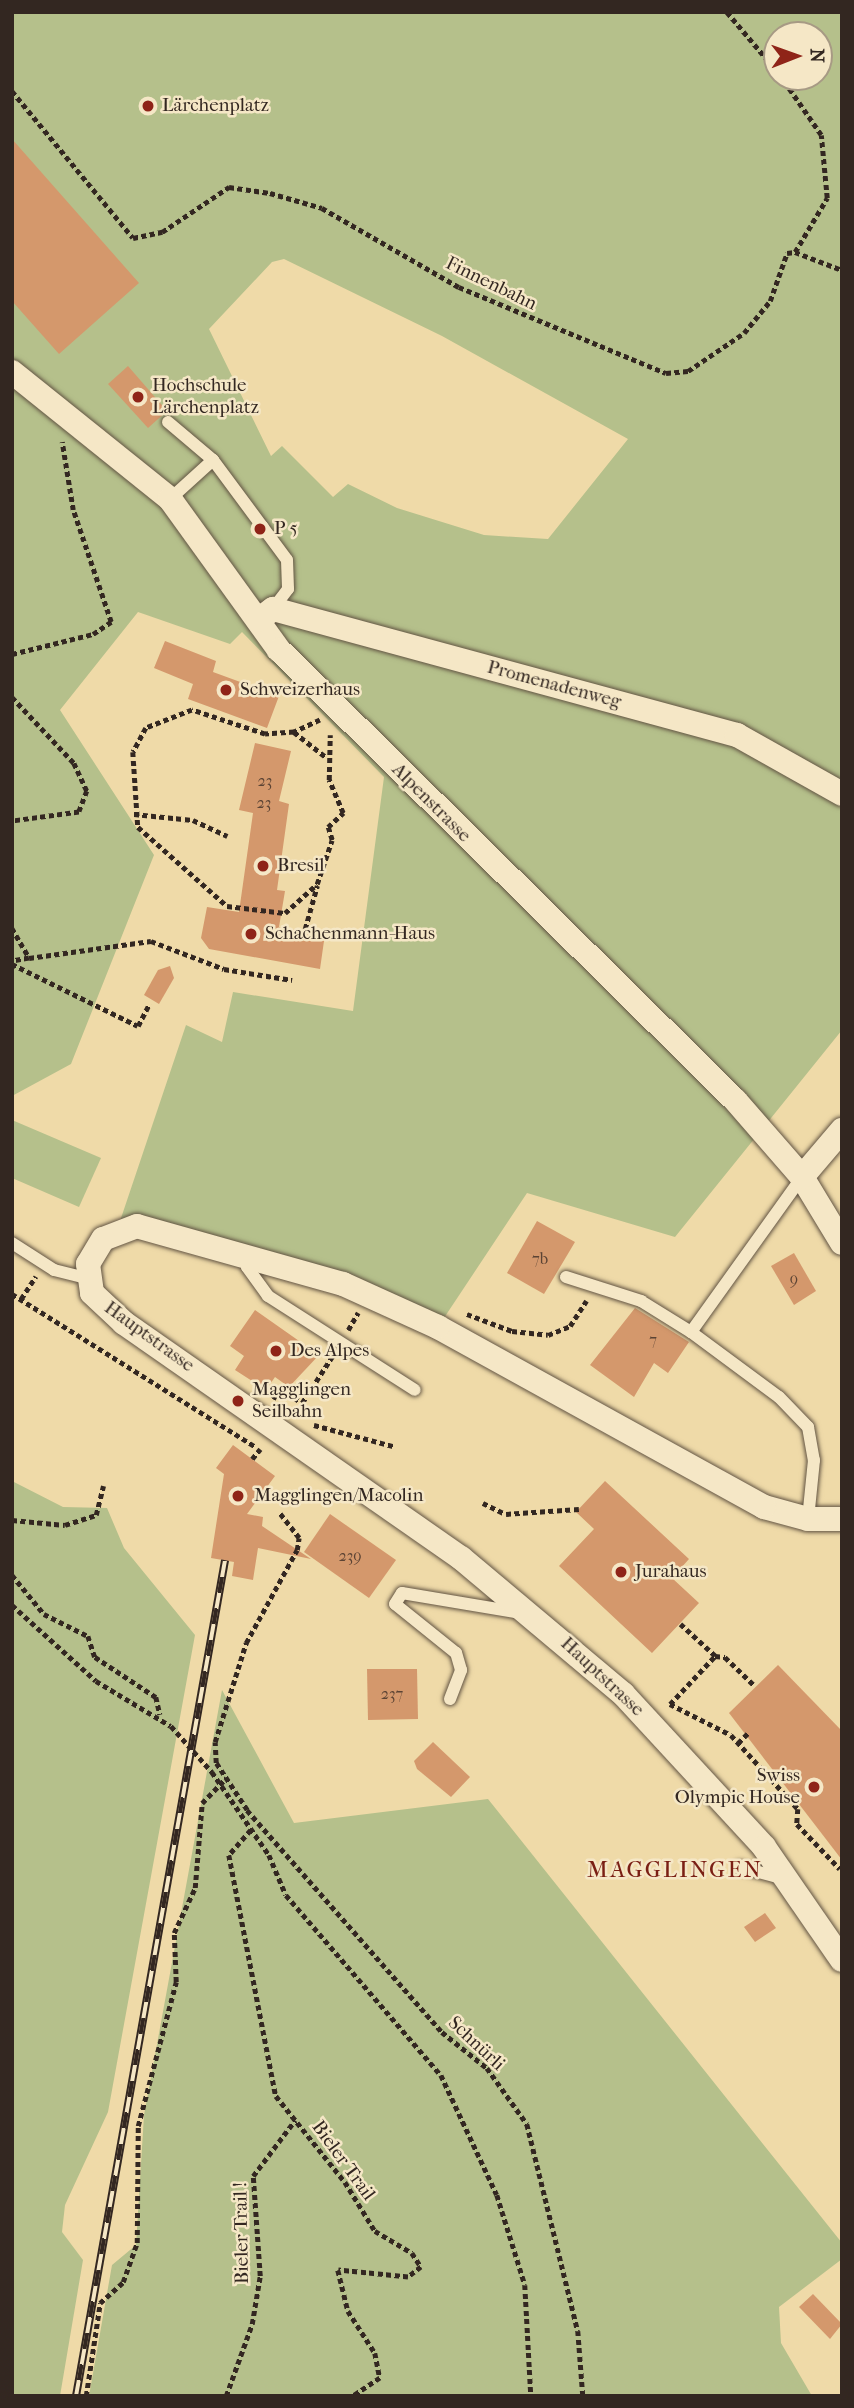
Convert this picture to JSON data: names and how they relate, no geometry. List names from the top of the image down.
{
  "streets": {
    "street": ["Promenadenweg", "Alpenstrasse", "Hauptstrasse"],
    "path": [
      "Finnenbahn",
      "Schnürli",
      "Bieler Trail",
      "Bieler Trail !"
    ]
  },
  "crossings": [
    ["Promenadenweg", "Alpenstrasse"],
    ["Bieler Trail", "Bieler Trail !"]
  ],
  "districts": ["MAGGLINGEN"],
  "places": [
    "Lärchenplatz",
    "Hochschule Lärchenplatz",
    "P 5",
    "Schweizerhaus",
    "Bresil",
    "Schachenmann-Haus",
    "Des Alpes",
    "Magglingen Seilbahn",
    "Magglingen/Macolin",
    "Jurahaus",
    "Swiss Olympic House"
  ],
  "house_numbers": [
    "23",
    "23",
    "7b",
    "9",
    "7",
    "239",
    "237"
  ],
  "north": "right"
}
